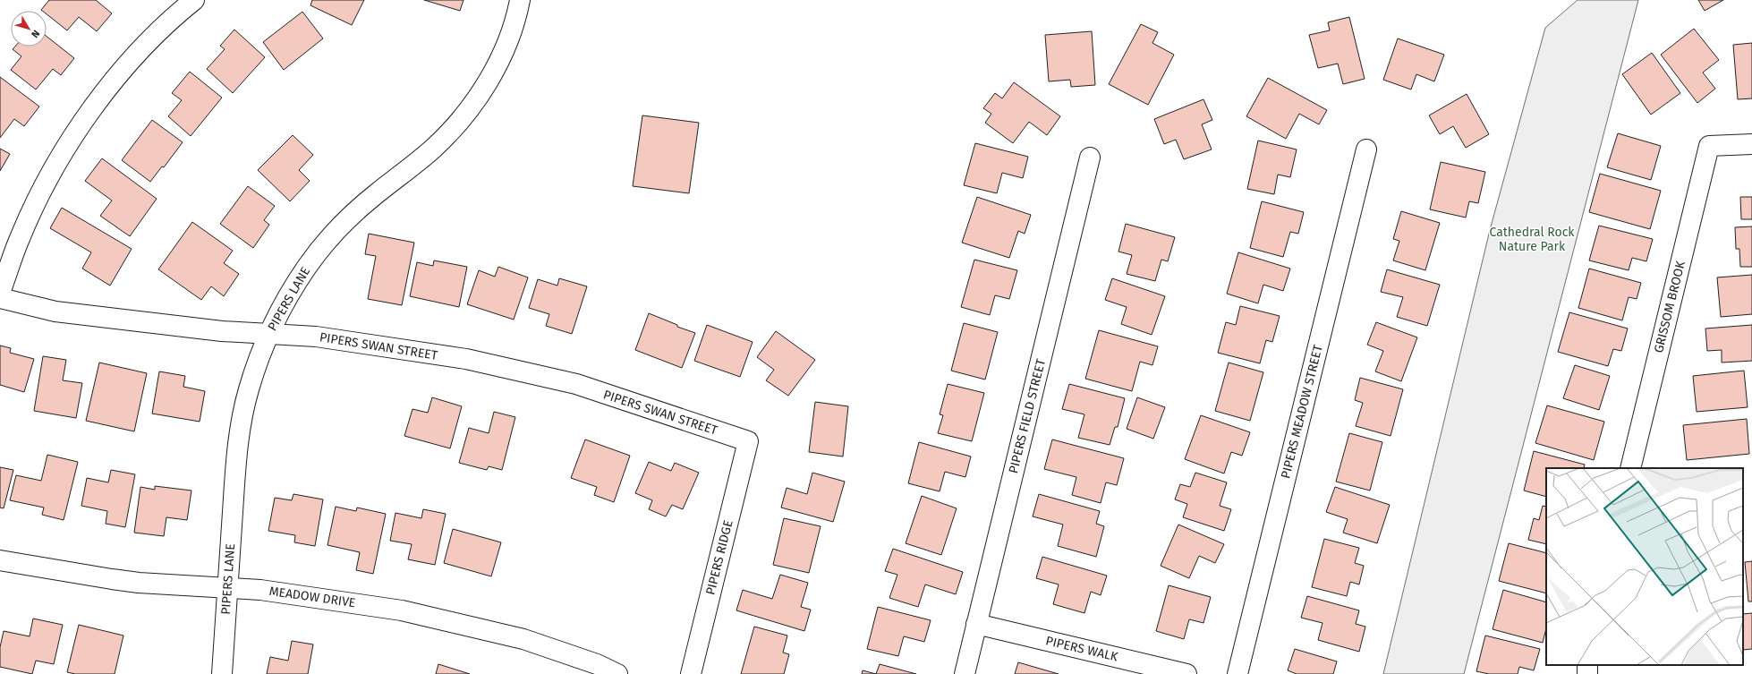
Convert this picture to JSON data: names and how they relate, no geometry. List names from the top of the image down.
{
  "streets": {
    "street": [
      "PIPERS LANE",
      "GRISSOM BROOK",
      "PIPERS SWAN STREET",
      "PIPERS MEADOW STREET",
      "PIPERS FIELD STREET",
      "PIPERS RIDGE",
      "MEADOW DRIVE",
      "PIPERS WALK"
    ]
  },
  "crossings": [
    ["PIPERS LANE", "PIPERS SWAN STREET"],
    ["PIPERS LANE", "MEADOW DRIVE"],
    ["PIPERS SWAN STREET", "PIPERS RIDGE"],
    ["PIPERS FIELD STREET", "PIPERS WALK"]
  ],
  "parks": ["Cathedral Rock Nature Park"],
  "north": "bottom right"
}
